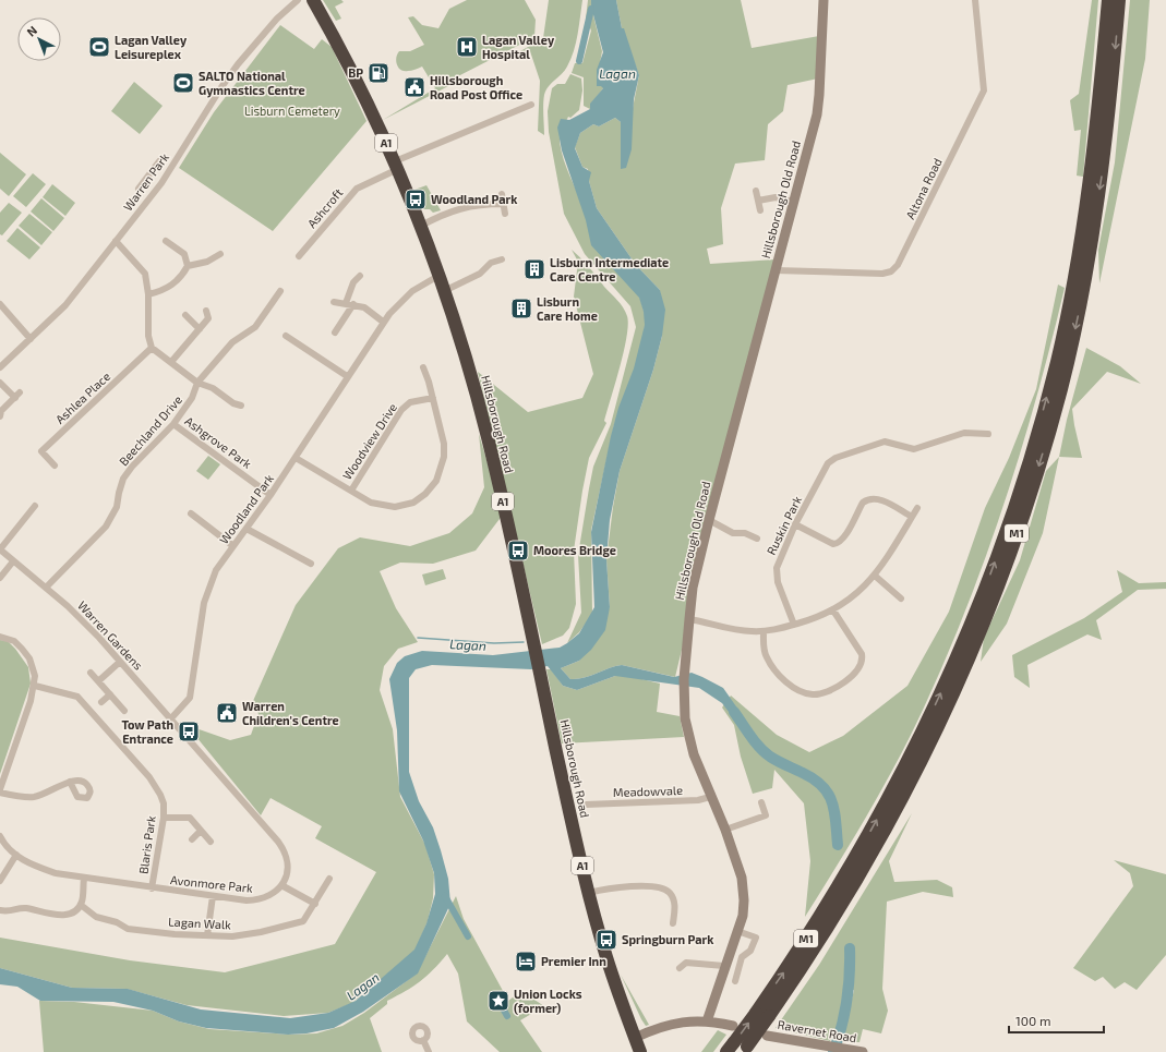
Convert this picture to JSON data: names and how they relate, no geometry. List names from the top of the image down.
{
  "streets": {
    "highway": ["A1", "Hillsborough Road", "M1"],
    "street": [
      "Warren Park",
      "Altona Road",
      "Hillsborough Old Road",
      "Ashcroft",
      "Ashlea Place",
      "Beechland Drive",
      "Woodview Drive",
      "Ashgrove Park",
      "Woodland Park",
      "Ruskin Park",
      "Warren Gardens",
      "Meadowvale",
      "Blaris Park",
      "Avonmore Park",
      "Lagan Walk",
      "Ravernet Road"
    ]
  },
  "crossings": [
    ["Altona Road", "Hillsborough Old Road"],
    ["Hillsborough Old Road", "Meadowvale"],
    ["Ashcroft", "Hillsborough Road"],
    ["Hillsborough Road", "Woodland Park"],
    ["Beechland Drive", "Ashgrove Park"],
    ["Beechland Drive", "Warren Gardens"],
    ["Ashgrove Park", "Woodland Park"],
    ["Woodland Park", "Warren Gardens"],
    ["Warren Gardens", "Avonmore Park"],
    ["Blaris Park", "Avonmore Park"]
  ],
  "water": ["Lagan"],
  "parks": ["Lisburn Cemetery"],
  "places": {
    "sports": ["Lagan Valley Leisureplex", "SALTO National Gymnastics Centre"],
    "hospital": ["Lagan Valley Hospital"],
    "fuel station": ["BP"],
    "public building": ["Hillsborough Road Post Office", "Warren Children's Centre"],
    "bus stop": [
      "Woodland Park",
      "Moores Bridge",
      "Tow Path Entrance",
      "Springburn Park"
    ],
    "building": ["Lisburn Intermediate Care Centre", "Lisburn Care Home"],
    "hotel": ["Premier Inn"],
    "place": ["Union Locks (former)"]
  },
  "scale_bar": "100 m",
  "north": "top left"
}
